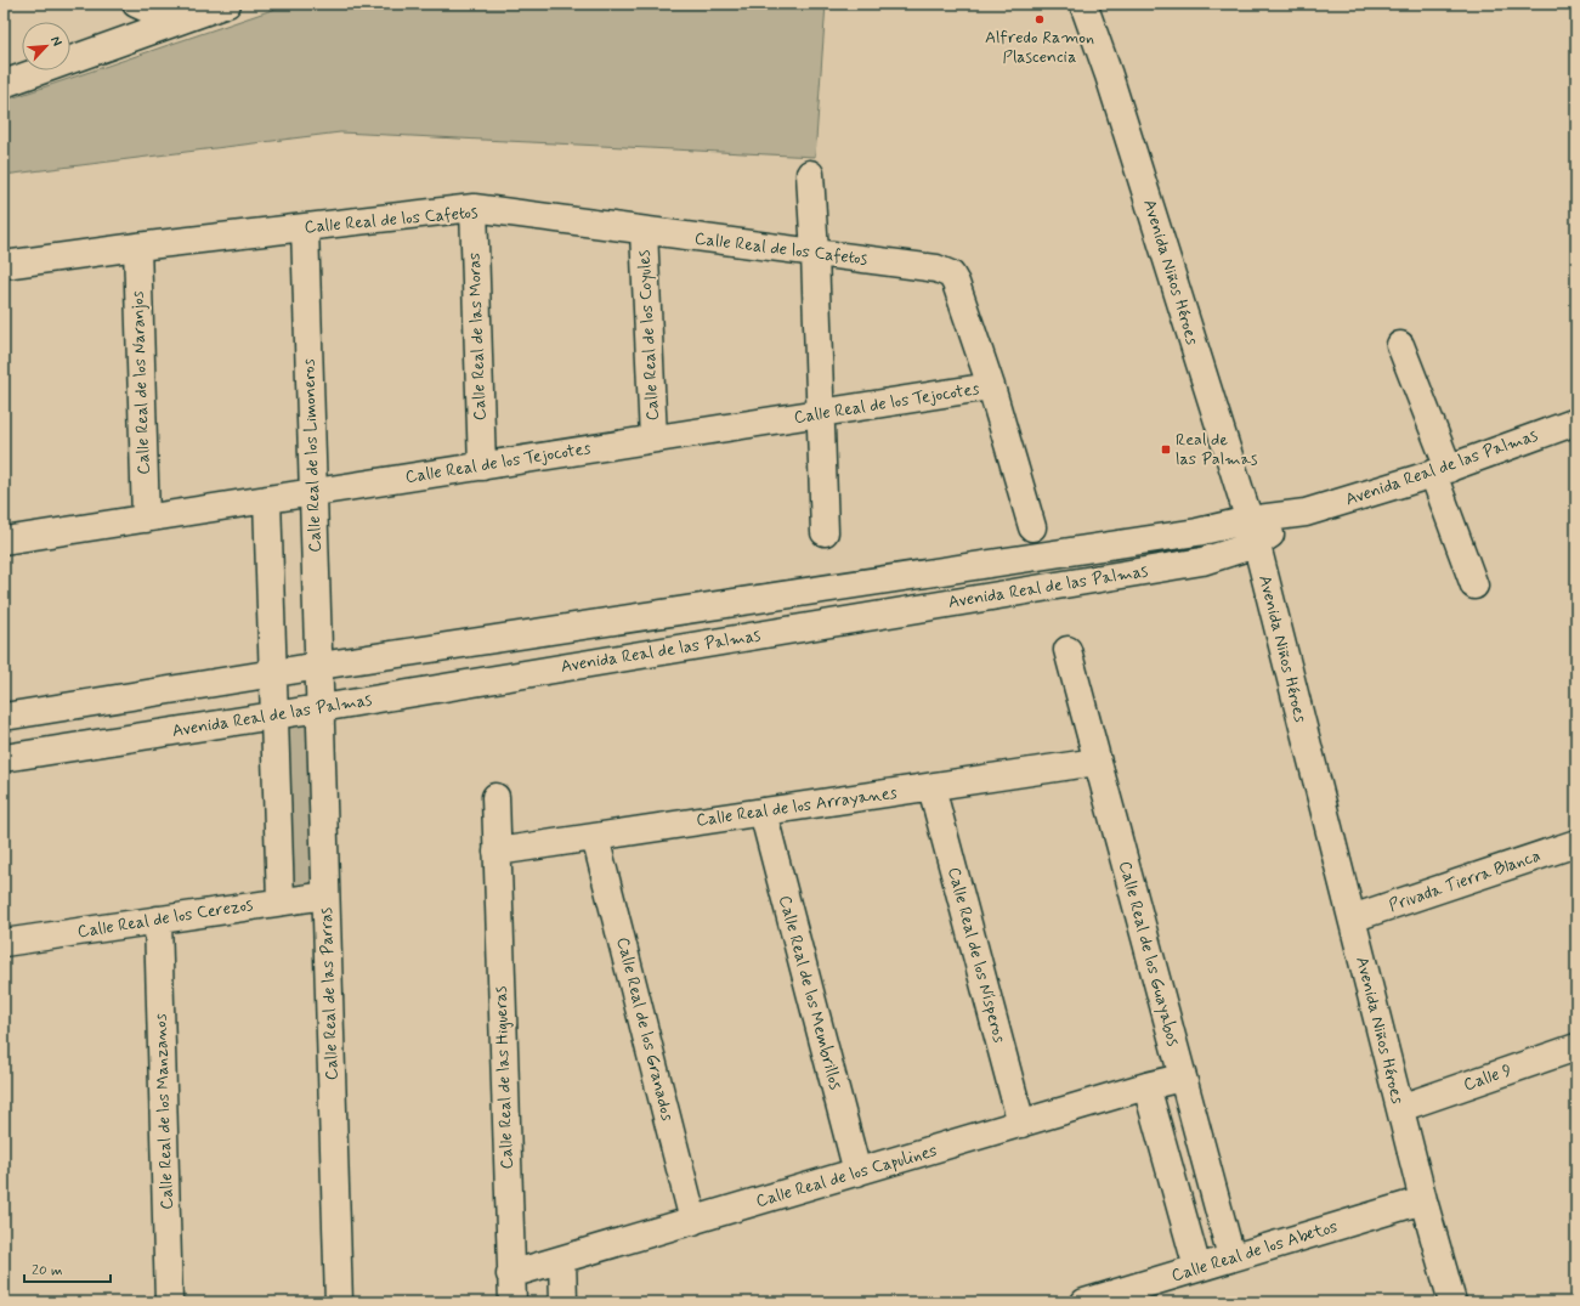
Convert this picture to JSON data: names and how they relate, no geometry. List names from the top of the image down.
{
  "streets": {
    "street": [
      "Calle Real de los Cafetos",
      "Avenida Niños Héroes",
      "Calle Real de los Coyules",
      "Calle Real de las Moras",
      "Calle Real de los Naranjos",
      "Calle Real de los Tejocotes",
      "Calle Real de los Limoneros",
      "Avenida Real de las Palmas",
      "Calle Real de los Arrayanes",
      "Privada Tierra Blanca",
      "Calle Real de los Cerezos",
      "Calle Real de los Guayabos",
      "Calle Real de los Nísperos",
      "Calle Real de los Membrillos",
      "Calle Real de las Parras",
      "Calle Real de los Granados",
      "Calle Real de las Higueras",
      "Calle 9",
      "Calle Real de los Manzanos",
      "Calle Real de los Capulines",
      "Calle Real de los Abetos"
    ]
  },
  "crossings": [
    ["Calle Real de los Cafetos", "Calle Real de los Coyules"],
    ["Calle Real de los Cafetos", "Calle Real de las Moras"],
    ["Calle Real de los Cafetos", "Calle Real de los Naranjos"],
    ["Calle Real de los Cafetos", "Calle Real de los Tejocotes"],
    ["Calle Real de los Cafetos", "Calle Real de los Limoneros"],
    ["Avenida Niños Héroes", "Avenida Real de las Palmas"],
    ["Avenida Niños Héroes", "Privada Tierra Blanca"],
    ["Avenida Niños Héroes", "Calle 9"],
    ["Avenida Niños Héroes", "Calle Real de los Abetos"],
    ["Calle Real de los Coyules", "Calle Real de los Tejocotes"],
    ["Calle Real de las Moras", "Calle Real de los Tejocotes"],
    ["Calle Real de los Naranjos", "Calle Real de los Tejocotes"],
    ["Calle Real de los Tejocotes", "Calle Real de los Limoneros"],
    ["Calle Real de los Limoneros", "Avenida Real de las Palmas"],
    ["Calle Real de los Limoneros", "Calle Real de las Parras"],
    ["Avenida Real de las Palmas", "Calle Real de las Parras"],
    ["Calle Real de los Arrayanes", "Calle Real de los Guayabos"],
    ["Calle Real de los Arrayanes", "Calle Real de los Nísperos"],
    ["Calle Real de los Arrayanes", "Calle Real de los Membrillos"],
    ["Calle Real de los Arrayanes", "Calle Real de los Granados"],
    ["Calle Real de los Arrayanes", "Calle Real de las Higueras"],
    ["Calle Real de los Cerezos", "Calle Real de las Parras"],
    ["Calle Real de los Cerezos", "Calle Real de los Manzanos"],
    ["Calle Real de los Guayabos", "Calle Real de los Capulines"],
    ["Calle Real de los Guayabos", "Calle Real de los Abetos"],
    ["Calle Real de los Nísperos", "Calle Real de los Capulines"],
    ["Calle Real de los Membrillos", "Calle Real de los Capulines"],
    ["Calle Real de los Granados", "Calle Real de los Capulines"],
    ["Calle Real de las Higueras", "Calle Real de los Capulines"]
  ],
  "places": {
    "other": ["Alfredo Ramon Plascencia"],
    "transit": ["Real de las Palmas"]
  },
  "scale_bar": "20 m",
  "north": "top right"
}
